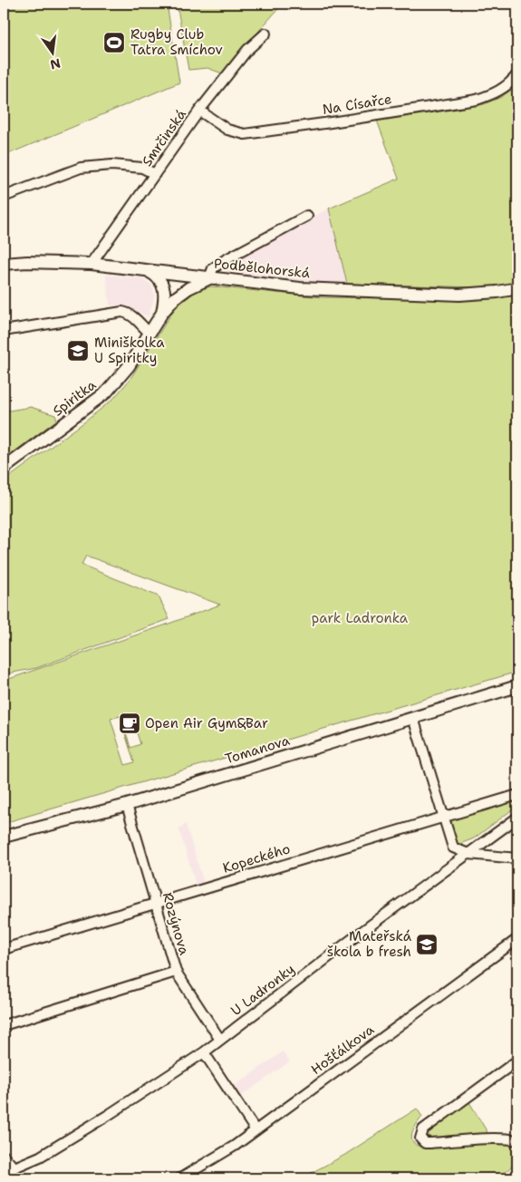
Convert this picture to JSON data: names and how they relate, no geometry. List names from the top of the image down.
{
  "streets": {
    "street": [
      "Na Císařce",
      "Smrčinská",
      "Podbělohorská",
      "Spiritka",
      "Tomanova",
      "Kopeckého",
      "Rozýnova",
      "U Ladronky",
      "Hošťálkova"
    ]
  },
  "crossings": [
    ["Na Císařce", "Smrčinská"],
    ["Smrčinská", "Podbělohorská"],
    ["Podbělohorská", "Spiritka"],
    ["Tomanova", "Rozýnova"],
    ["Kopeckého", "Rozýnova"],
    ["Rozýnova", "U Ladronky"]
  ],
  "parks": ["park Ladronka"],
  "places": {
    "sports": ["Rugby Club Tatra Smíchov"],
    "school or university": ["Miniškolka U Spiritky", "Mateřská škola b fresh"],
    "cafe": ["Open Air Gym&Bar"]
  },
  "north": "bottom"
}
